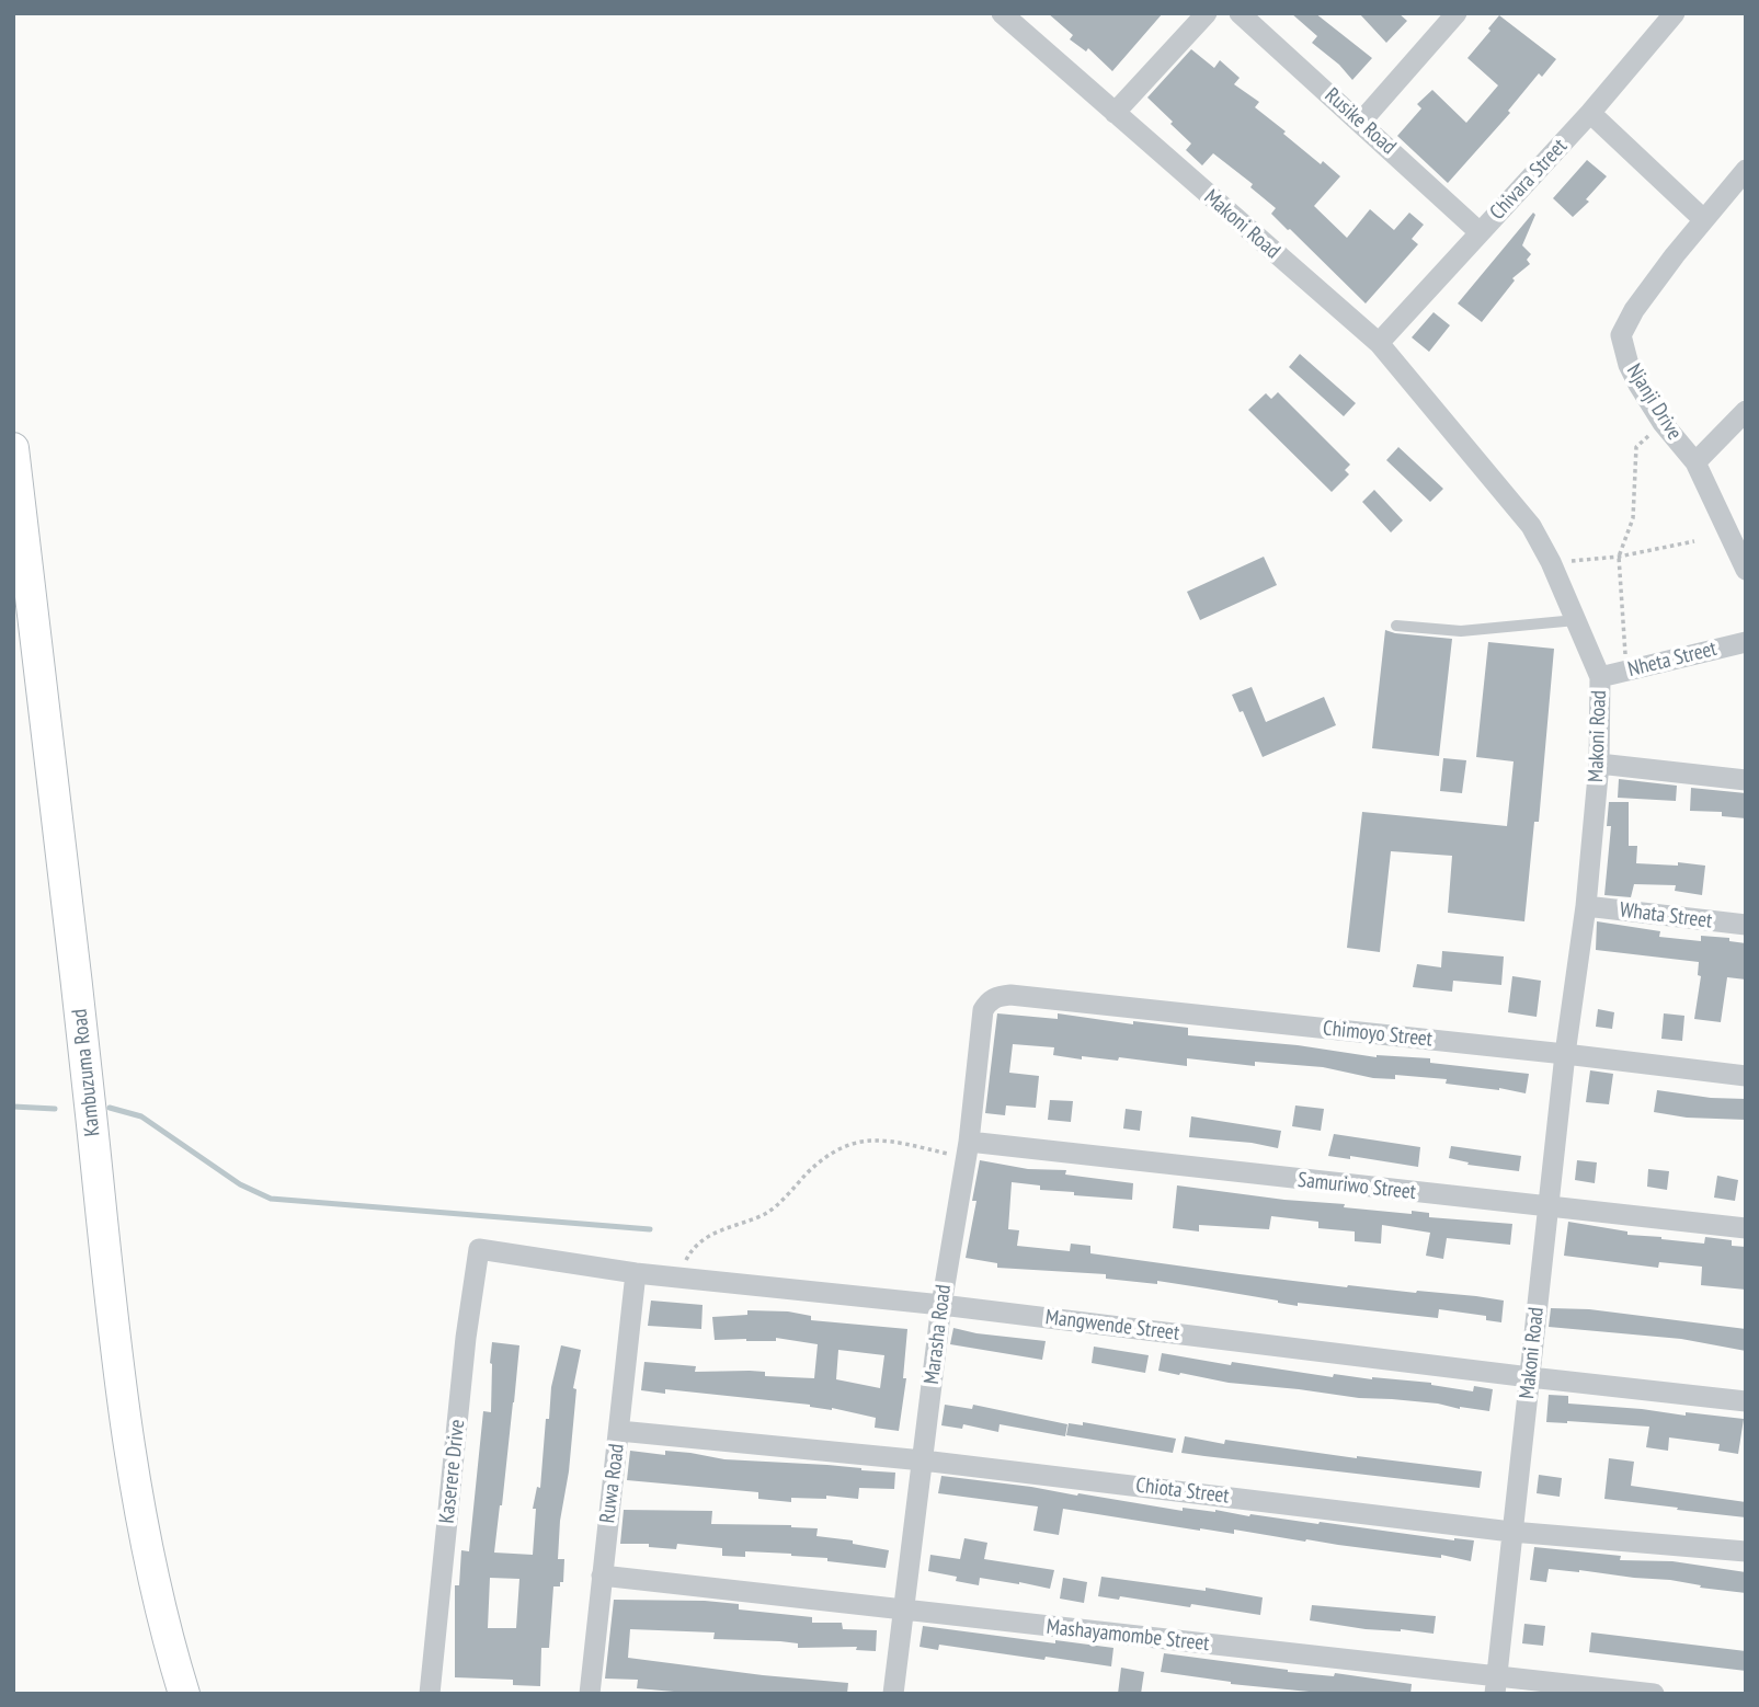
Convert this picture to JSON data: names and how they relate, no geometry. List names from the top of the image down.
{
  "streets": {
    "main road": ["Kambuzuma Road"],
    "street": [
      "Rusike Road",
      "Chivara Street",
      "Makoni Road",
      "Njanji Drive",
      "Nheta Street",
      "Whata Street",
      "Chimoyo Street",
      "Samuriwo Street",
      "Mangwende Street",
      "Marasha Road",
      "Kaserere Drive",
      "Ruwa Road",
      "Chiota Street",
      "Mashayamombe Street"
    ]
  },
  "crossings": [
    ["Rusike Road", "Chivara Street"],
    ["Chivara Street", "Makoni Road"],
    ["Makoni Road", "Nheta Street"],
    ["Makoni Road", "Whata Street"],
    ["Makoni Road", "Chimoyo Street"],
    ["Makoni Road", "Samuriwo Street"],
    ["Makoni Road", "Mangwende Street"],
    ["Makoni Road", "Chiota Street"],
    ["Makoni Road", "Mashayamombe Street"],
    ["Chimoyo Street", "Marasha Road"],
    ["Samuriwo Street", "Marasha Road"],
    ["Mangwende Street", "Marasha Road"],
    ["Mangwende Street", "Kaserere Drive"],
    ["Mangwende Street", "Ruwa Road"],
    ["Marasha Road", "Chiota Street"],
    ["Marasha Road", "Mashayamombe Street"],
    ["Ruwa Road", "Chiota Street"],
    ["Ruwa Road", "Mashayamombe Street"]
  ]
}
